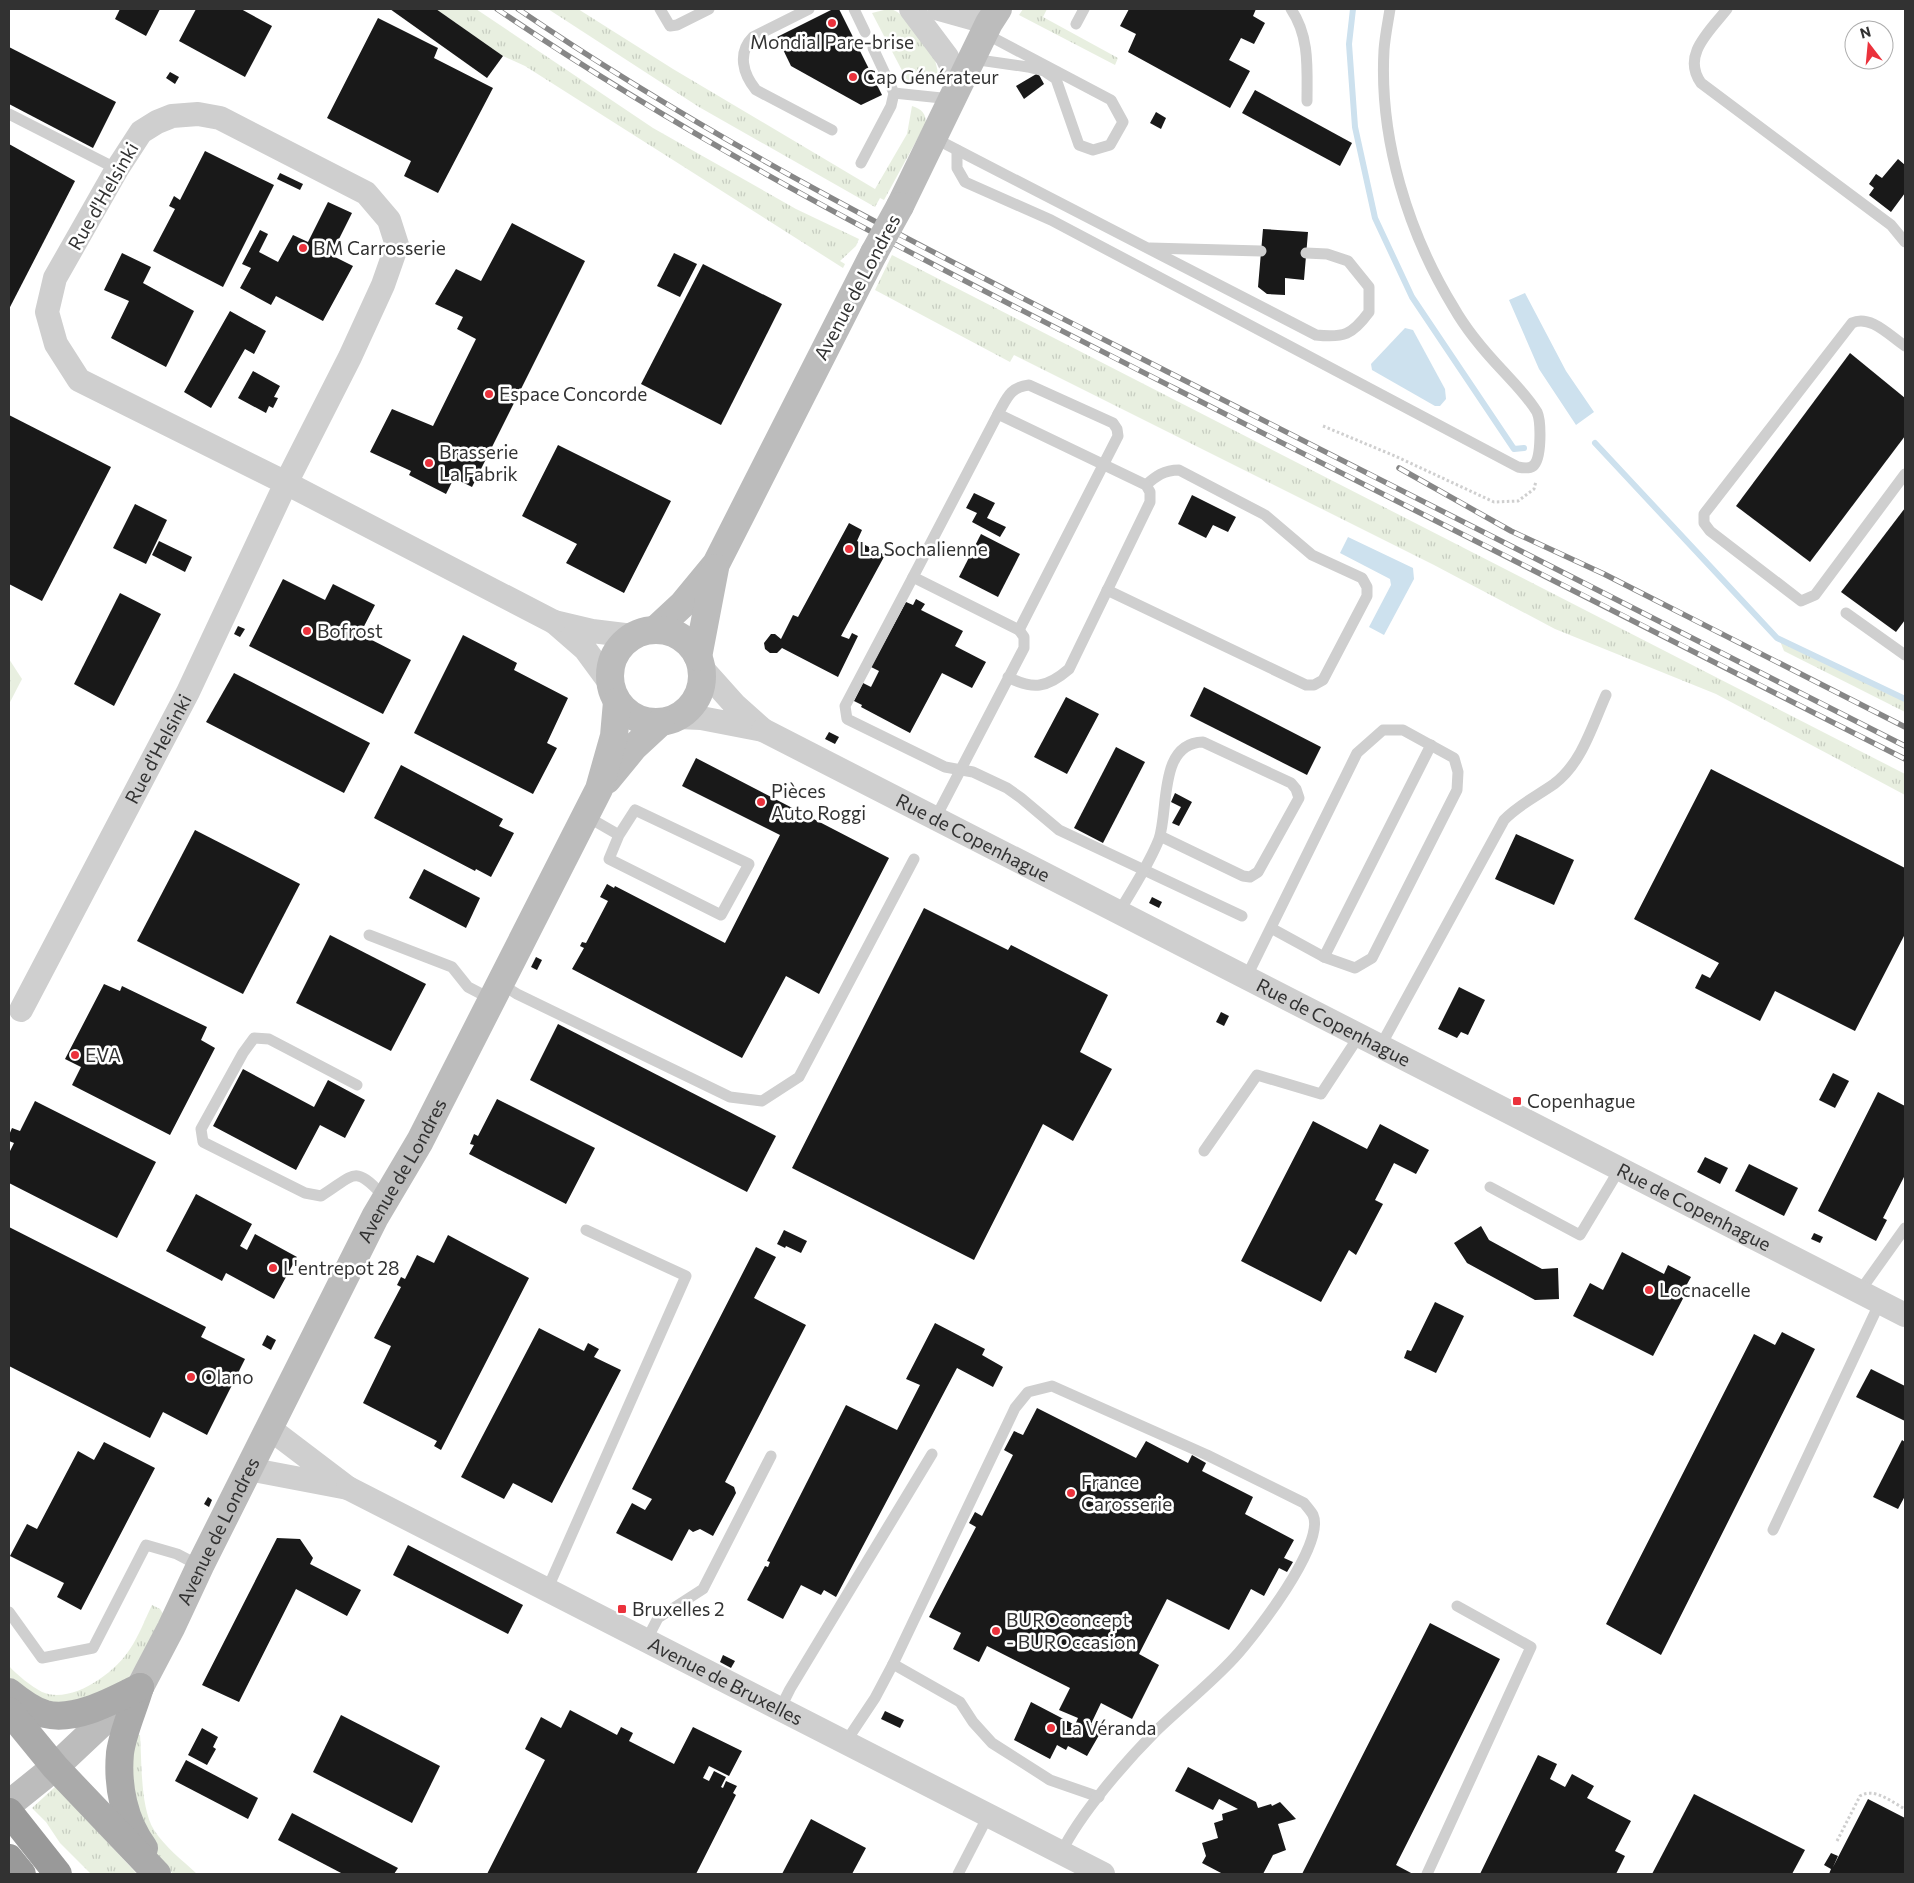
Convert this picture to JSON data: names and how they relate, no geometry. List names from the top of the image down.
{
  "streets": {
    "street": [
      "Rue d'Helsinki",
      "Avenue de Londres",
      "Rue de Copenhague",
      "Avenue de Bruxelles"
    ]
  },
  "crossings": [
    ["Rue d'Helsinki", "Avenue de Londres"],
    ["Rue d'Helsinki", "Rue de Copenhague"],
    ["Avenue de Londres", "Rue de Copenhague"],
    ["Avenue de Londres", "Avenue de Bruxelles"]
  ],
  "places": {
    "other": [
      "Mondial Pare-brise",
      "Cap Générateur",
      "BM Carrosserie",
      "Espace Concorde",
      "Brasserie La Fabrik",
      "La Sochalienne",
      "Bofrost",
      "Pièces Auto Roggi",
      "EVA",
      "L'entrepot 28",
      "Locnacelle",
      "Olano",
      "France Carosserie",
      "BUROconcept - BUROccasion",
      "La Véranda"
    ],
    "transit": ["Copenhague", "Bruxelles 2"]
  },
  "north": "top"
}
